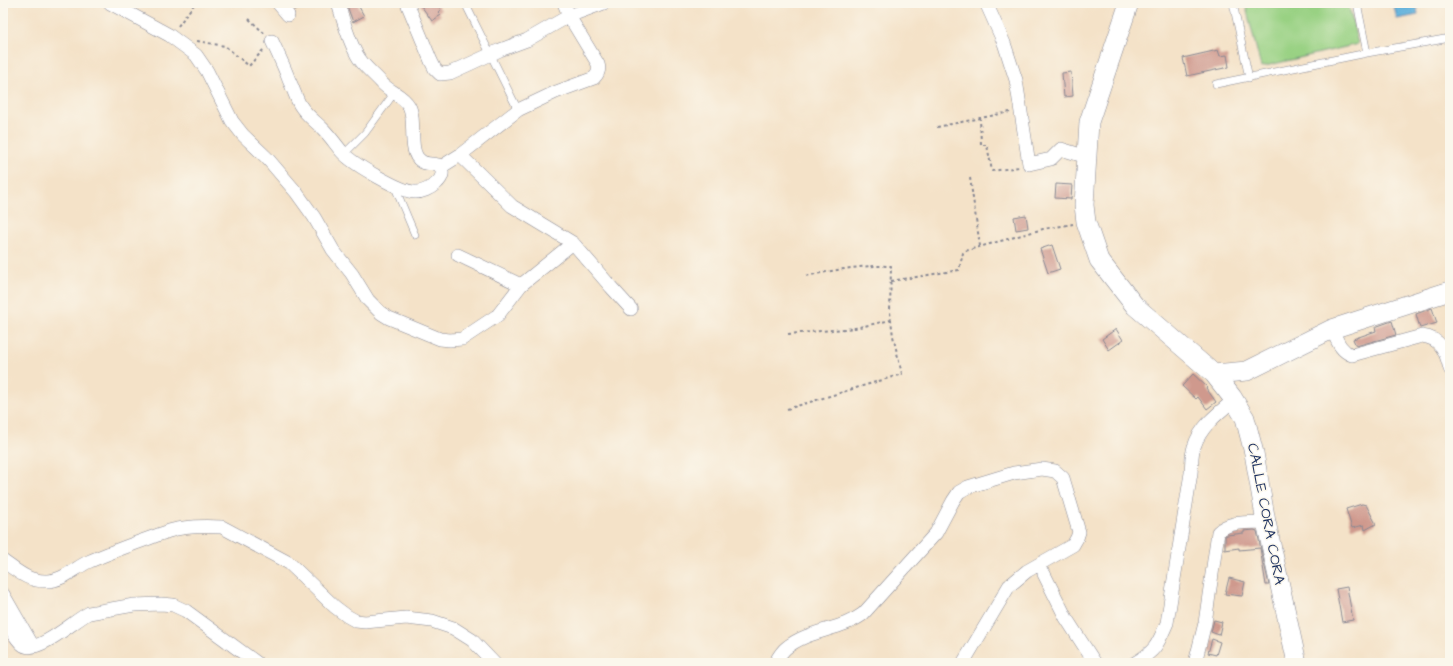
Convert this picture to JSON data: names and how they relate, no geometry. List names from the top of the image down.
{
  "streets": {
    "street": ["CALLE CORA CORA"]
  }
}
